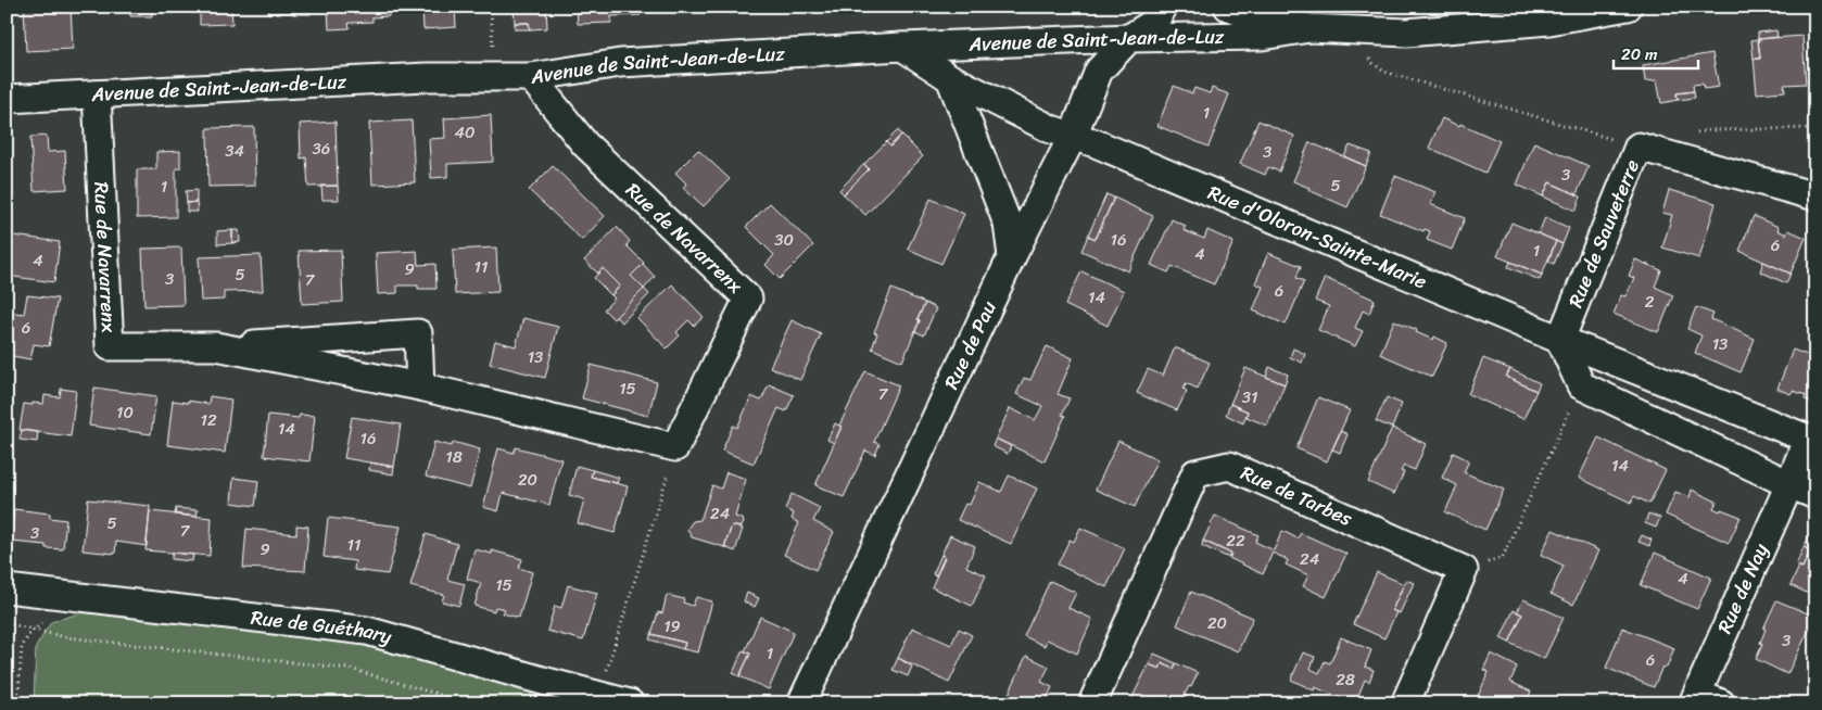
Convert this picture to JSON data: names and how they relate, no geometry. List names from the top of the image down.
{
  "streets": {
    "street": [
      "Avenue de Saint-Jean-de-Luz",
      "Rue de Sauveterre",
      "Rue d'Oloron-Sainte-Marie",
      "Rue de Navarrenx",
      "Rue de Pau",
      "Rue de Tarbes",
      "Rue de Nay",
      "Rue de Guéthary"
    ]
  },
  "crossings": [
    ["Avenue de Saint-Jean-de-Luz", "Rue d'Oloron-Sainte-Marie"],
    ["Avenue de Saint-Jean-de-Luz", "Rue de Navarrenx"],
    ["Avenue de Saint-Jean-de-Luz", "Rue de Pau"],
    ["Rue de Sauveterre", "Rue d'Oloron-Sainte-Marie"],
    ["Rue d'Oloron-Sainte-Marie", "Rue de Pau"],
    ["Rue d'Oloron-Sainte-Marie", "Rue de Nay"]
  ],
  "house_numbers": [
    "1",
    "40",
    "36",
    "34",
    "3",
    "3",
    "5",
    "1",
    "30",
    "16",
    "6",
    "1",
    "4",
    "4",
    "11",
    "9",
    "5",
    "3",
    "7",
    "6",
    "14",
    "2",
    "6",
    "13",
    "13",
    "15",
    "7",
    "31",
    "10",
    "12",
    "14",
    "16",
    "18",
    "14",
    "20",
    "24",
    "5",
    "7",
    "3",
    "22",
    "11",
    "9",
    "24",
    "4",
    "15",
    "20",
    "19",
    "3",
    "1",
    "6",
    "28"
  ],
  "scale_bar": "20 m"
}
